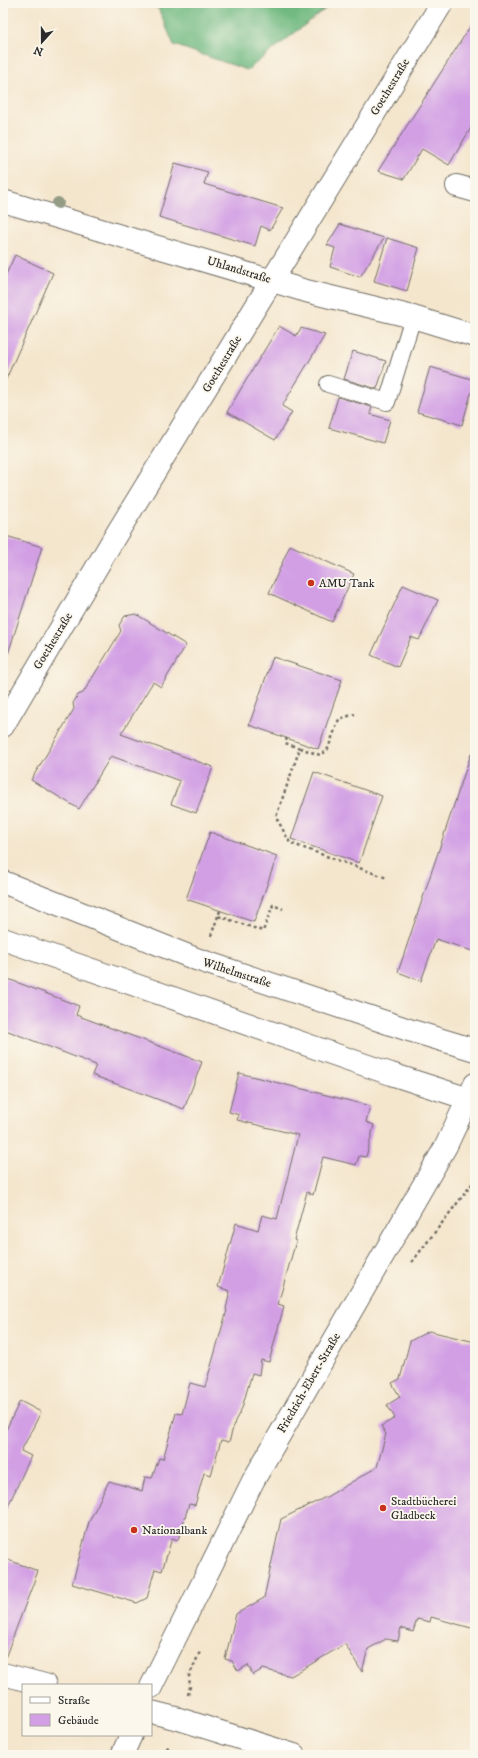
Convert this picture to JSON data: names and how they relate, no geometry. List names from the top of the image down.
{
  "streets": {
    "street": [
      "Goethestraße",
      "Uhlandstraße",
      "Wilhelmstraße",
      "Friedrich-Ebert-Straße"
    ]
  },
  "crossings": [
    ["Goethestraße", "Uhlandstraße"]
  ],
  "places": ["AMU Tank", "Stadtbücherei Gladbeck", "Nationalbank"],
  "legend": ["Straße", "Gebäude"],
  "north": "bottom"
}
